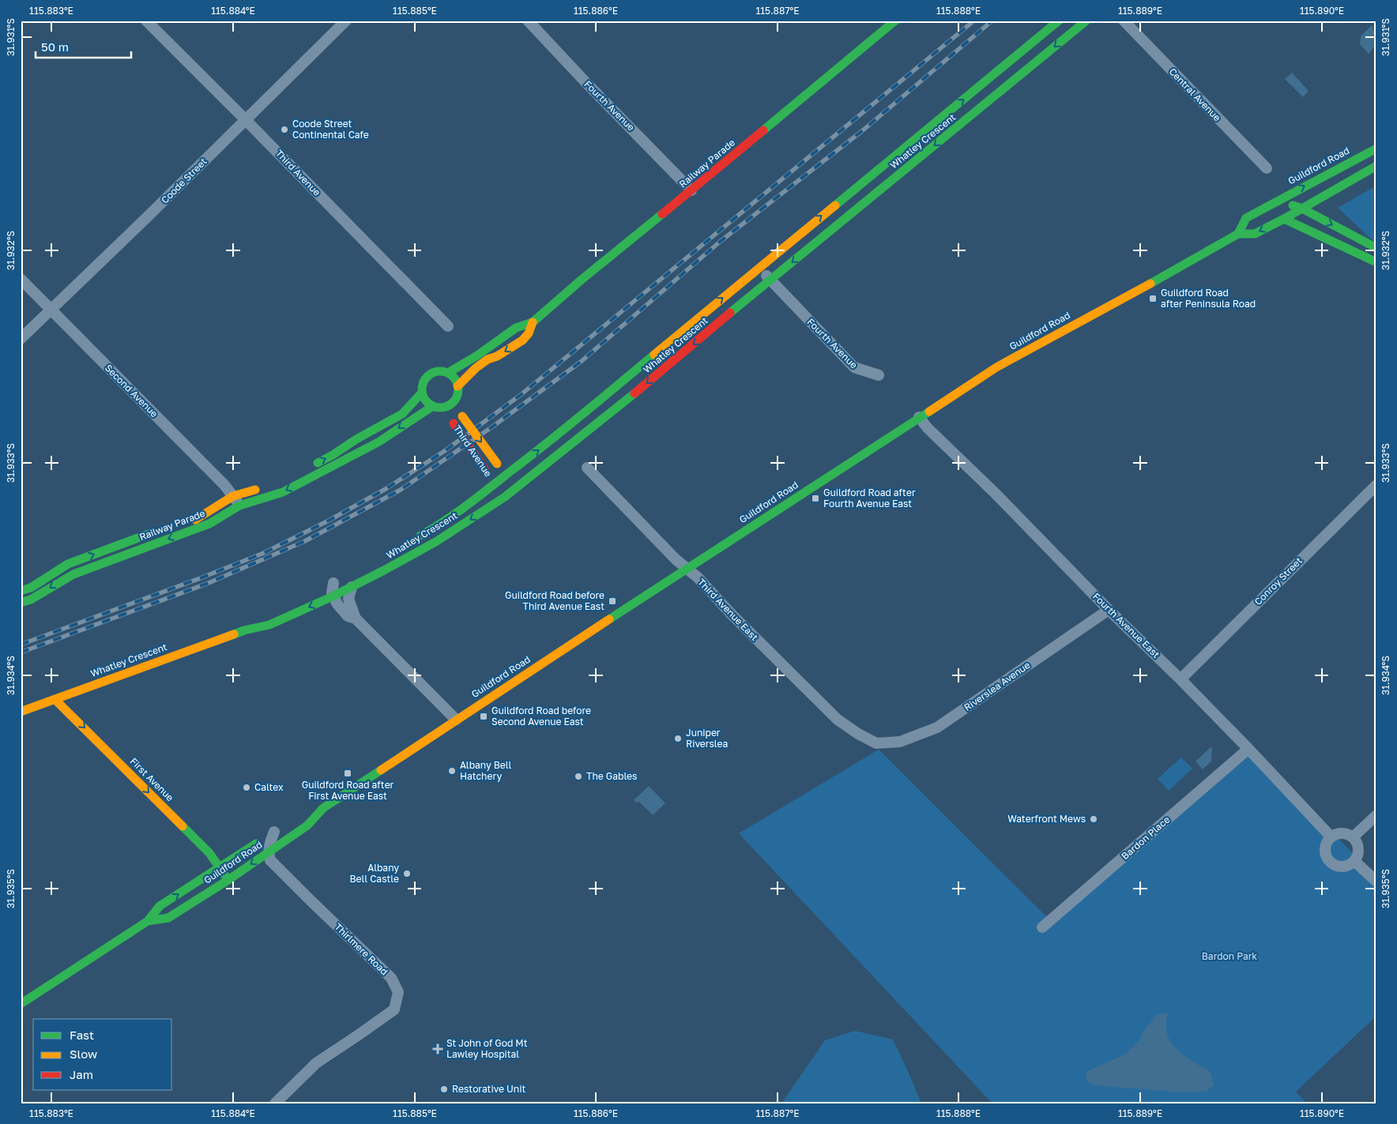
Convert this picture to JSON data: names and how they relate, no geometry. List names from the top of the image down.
{
  "streets": {
    "main road": [
      "Whatley Crescent",
      "Railway Parade",
      "Guildford Road",
      "Third Avenue",
      "First Avenue"
    ],
    "street": [
      "Central Avenue",
      "Fourth Avenue",
      "Coode Street",
      "Second Avenue",
      "Conroy Street",
      "Third Avenue East",
      "Fourth Avenue East",
      "Riverslea Avenue",
      "Bardon Place",
      "Thirlmere Road"
    ]
  },
  "crossings": [
    ["Fourth Avenue", "Whatley Crescent"],
    ["Fourth Avenue", "Railway Parade"],
    ["Whatley Crescent", "Third Avenue"],
    ["Whatley Crescent", "First Avenue"],
    ["Railway Parade", "Third Avenue"],
    ["Railway Parade", "Second Avenue"],
    ["Guildford Road", "Third Avenue East"],
    ["Guildford Road", "Fourth Avenue East"],
    ["Guildford Road", "First Avenue"],
    ["Guildford Road", "Thirlmere Road"],
    ["Third Avenue", "Coode Street"],
    ["Coode Street", "Second Avenue"],
    ["Conroy Street", "Fourth Avenue East"],
    ["Third Avenue East", "Riverslea Avenue"],
    ["Fourth Avenue East", "Riverslea Avenue"],
    ["Fourth Avenue East", "Bardon Place"]
  ],
  "one_way": ["First Avenue"],
  "parks": ["Bardon Park"],
  "places": {
    "other": [
      "Coode Street Continental Cafe",
      "Juniper Riverslea",
      "Albany Bell Hatchery",
      "The Gables",
      "Caltex",
      "Waterfront Mews",
      "Albany Bell Castle",
      "Restorative Unit"
    ],
    "transit": [
      "Guildford Road after Peninsula Road",
      "Guildford Road after Fourth Avenue East",
      "Guildford Road before Third Avenue East",
      "Guildford Road before Second Avenue East",
      "Guildford Road after First Avenue East"
    ],
    "health": ["St John of God Mt Lawley Hospital"]
  },
  "legend": ["Fast", "Slow", "Jam"],
  "scale_bar": "50 m",
  "coordinates": [
    "115.883°E",
    "115.884°E",
    "115.885°E",
    "115.886°E",
    "115.887°E",
    "115.888°E",
    "115.889°E",
    "115.890°E",
    "31.931°S",
    "31.932°S",
    "31.933°S",
    "31.934°S",
    "31.935°S"
  ]
}
